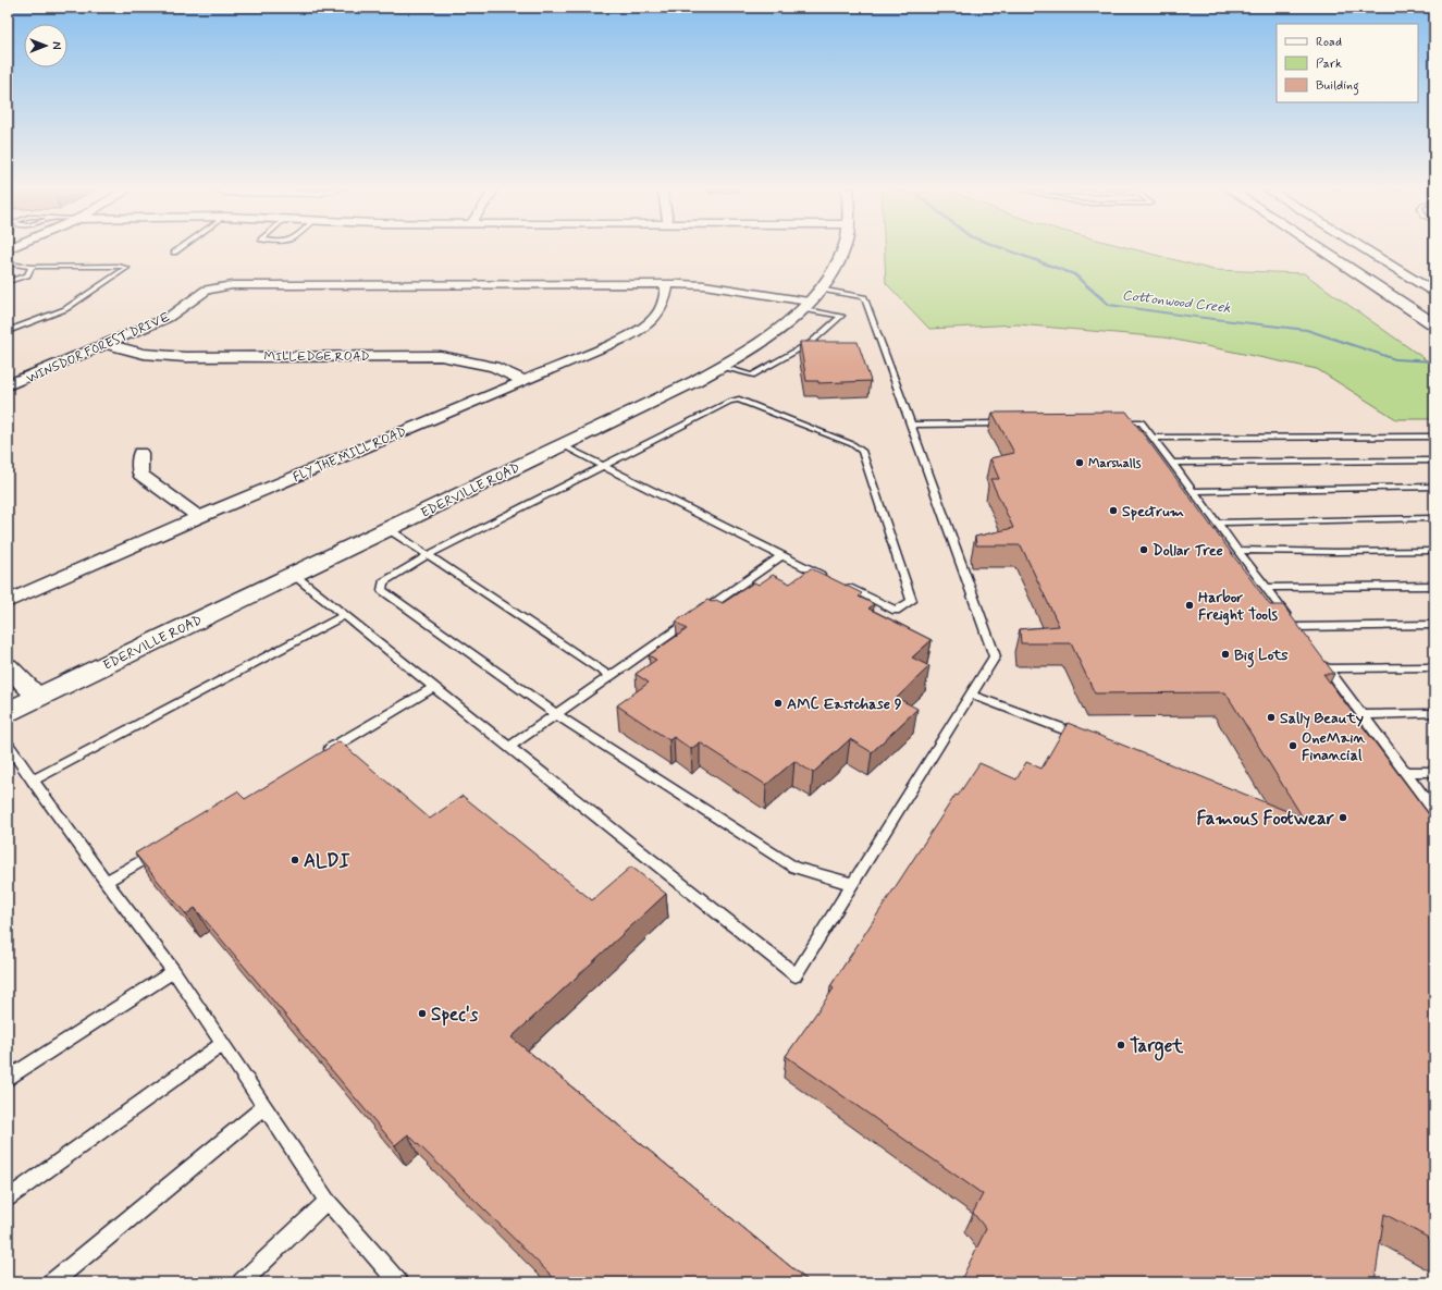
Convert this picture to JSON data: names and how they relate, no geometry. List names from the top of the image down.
{
  "streets": {
    "main road": ["EDERVILLE ROAD"],
    "street": ["WINSDOR FOREST DRIVE", "MILLEDGE ROAD", "FLY THE MILL ROAD"]
  },
  "crossings": [
    ["WINSDOR FOREST DRIVE", "MILLEDGE ROAD"],
    ["WINSDOR FOREST DRIVE", "FLY THE MILL ROAD"],
    ["MILLEDGE ROAD", "FLY THE MILL ROAD"]
  ],
  "water": ["Cottonwood Creek"],
  "places": [
    "Marshalls",
    "Spectrum",
    "Dollar Tree",
    "Harbor Freight Tools",
    "Big Lots",
    "AMC Eastchase 9",
    "Sally Beauty",
    "OneMain Financial",
    "Famous Footwear",
    "ALDI",
    "Spec's",
    "Target"
  ],
  "legend": ["Road", "Park", "Building"],
  "north": "right"
}
